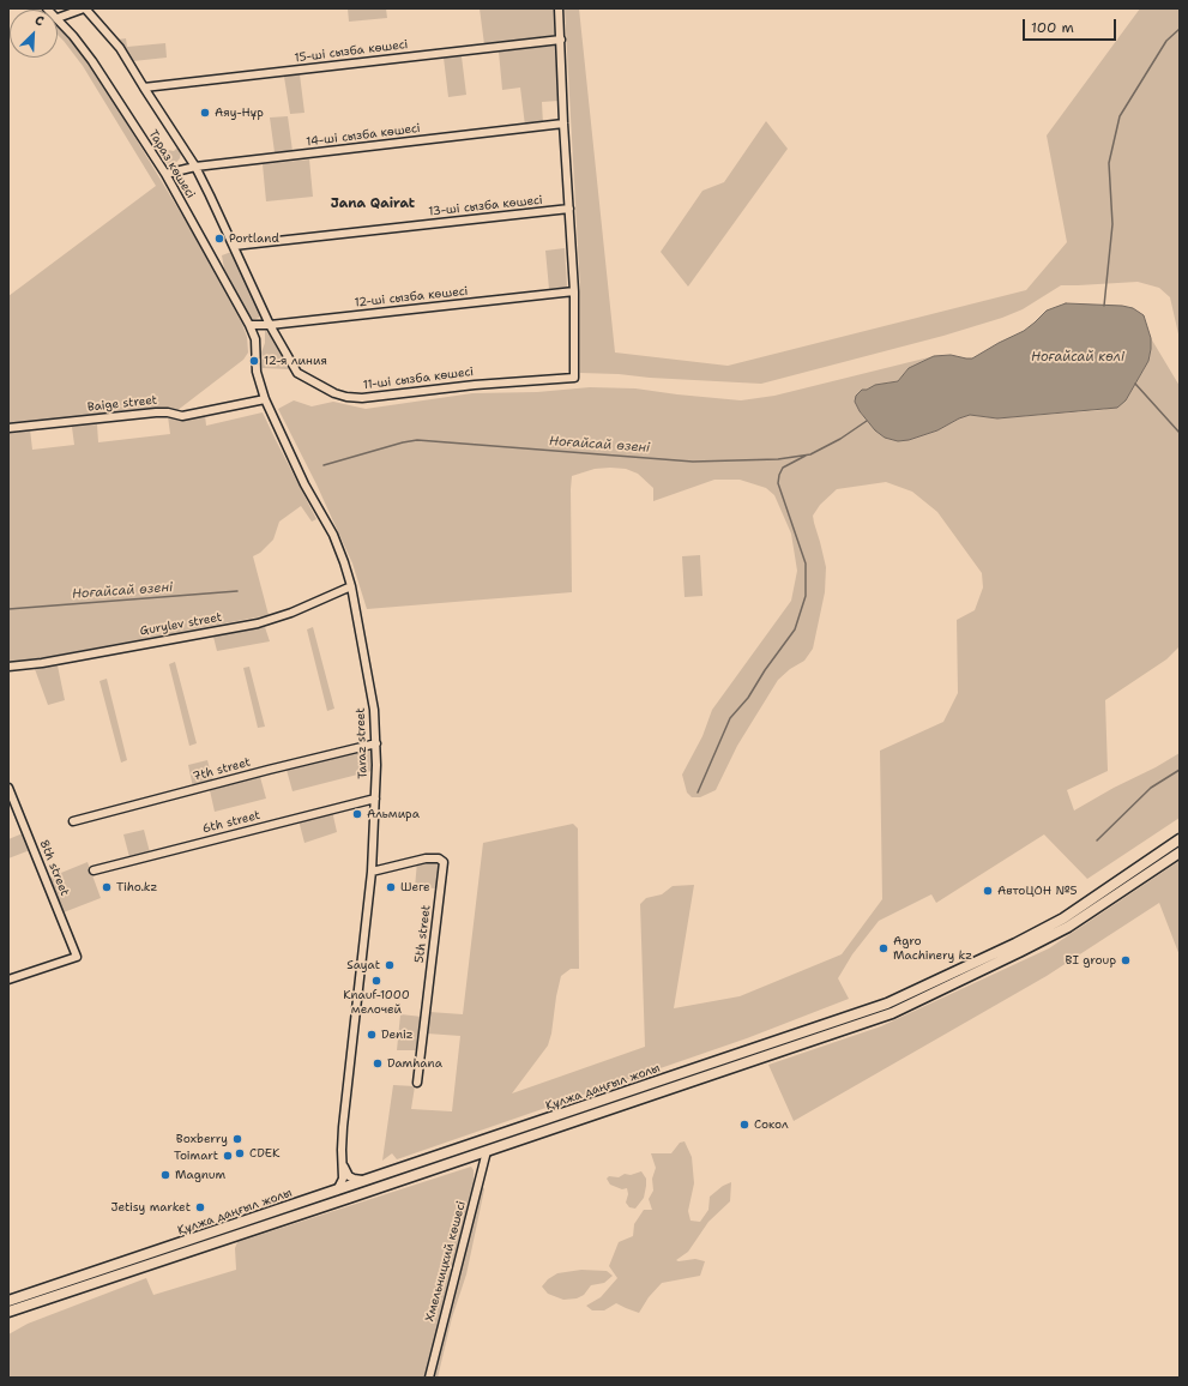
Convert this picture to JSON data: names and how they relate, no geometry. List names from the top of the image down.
{
  "streets": {
    "main road": ["Құлжа даңғыл жолы"],
    "street": [
      "15-ші сызба көшесі",
      "14-ші сызба көшесі",
      "Тараз көшесі",
      "13-ші сызба көшесі",
      "12-ші сызба көшесі",
      "11-ші сызба көшесі",
      "Baige street",
      "Gurylev street",
      "Taraz street",
      "7th street",
      "6th street",
      "8th street",
      "5th street",
      "Хмельницкий көшесі"
    ]
  },
  "crossings": [
    ["15-ші сызба көшесі", "11-ші сызба көшесі"],
    ["14-ші сызба көшесі", "Тараз көшесі"],
    ["14-ші сызба көшесі", "11-ші сызба көшесі"],
    ["Тараз көшесі", "12-ші сызба көшесі"],
    ["Тараз көшесі", "Baige street"],
    ["Тараз көшесі", "Taraz street"],
    ["13-ші сызба көшесі", "11-ші сызба көшесі"],
    ["12-ші сызба көшесі", "11-ші сызба көшесі"],
    ["Baige street", "Taraz street"],
    ["Gurylev street", "Taraz street"],
    ["Taraz street", "7th street"],
    ["Taraz street", "6th street"],
    ["Taraz street", "5th street"],
    ["Taraz street", "Құлжа даңғыл жолы"],
    ["Құлжа даңғыл жолы", "Хмельницкий көшесі"]
  ],
  "districts": ["Jana Qairat"],
  "water": ["Ноғайсай көлі", "Ноғайсай өзені"],
  "places": [
    "Аяу-Нұр",
    "Portland",
    "12-я линия",
    "Альмира",
    "Tiho.kz",
    "Шеге",
    "АвтоЦОН №5",
    "Agro Machinery kz",
    "BI group",
    "Sayat",
    "Knauf-1000 мелочей",
    "Deniz",
    "Damhana",
    "Сокол",
    "Boxberry",
    "CDEK",
    "Toimart",
    "Magnum",
    "Jetisy market"
  ],
  "scale_bar": "100 m",
  "north": "top right"
}
